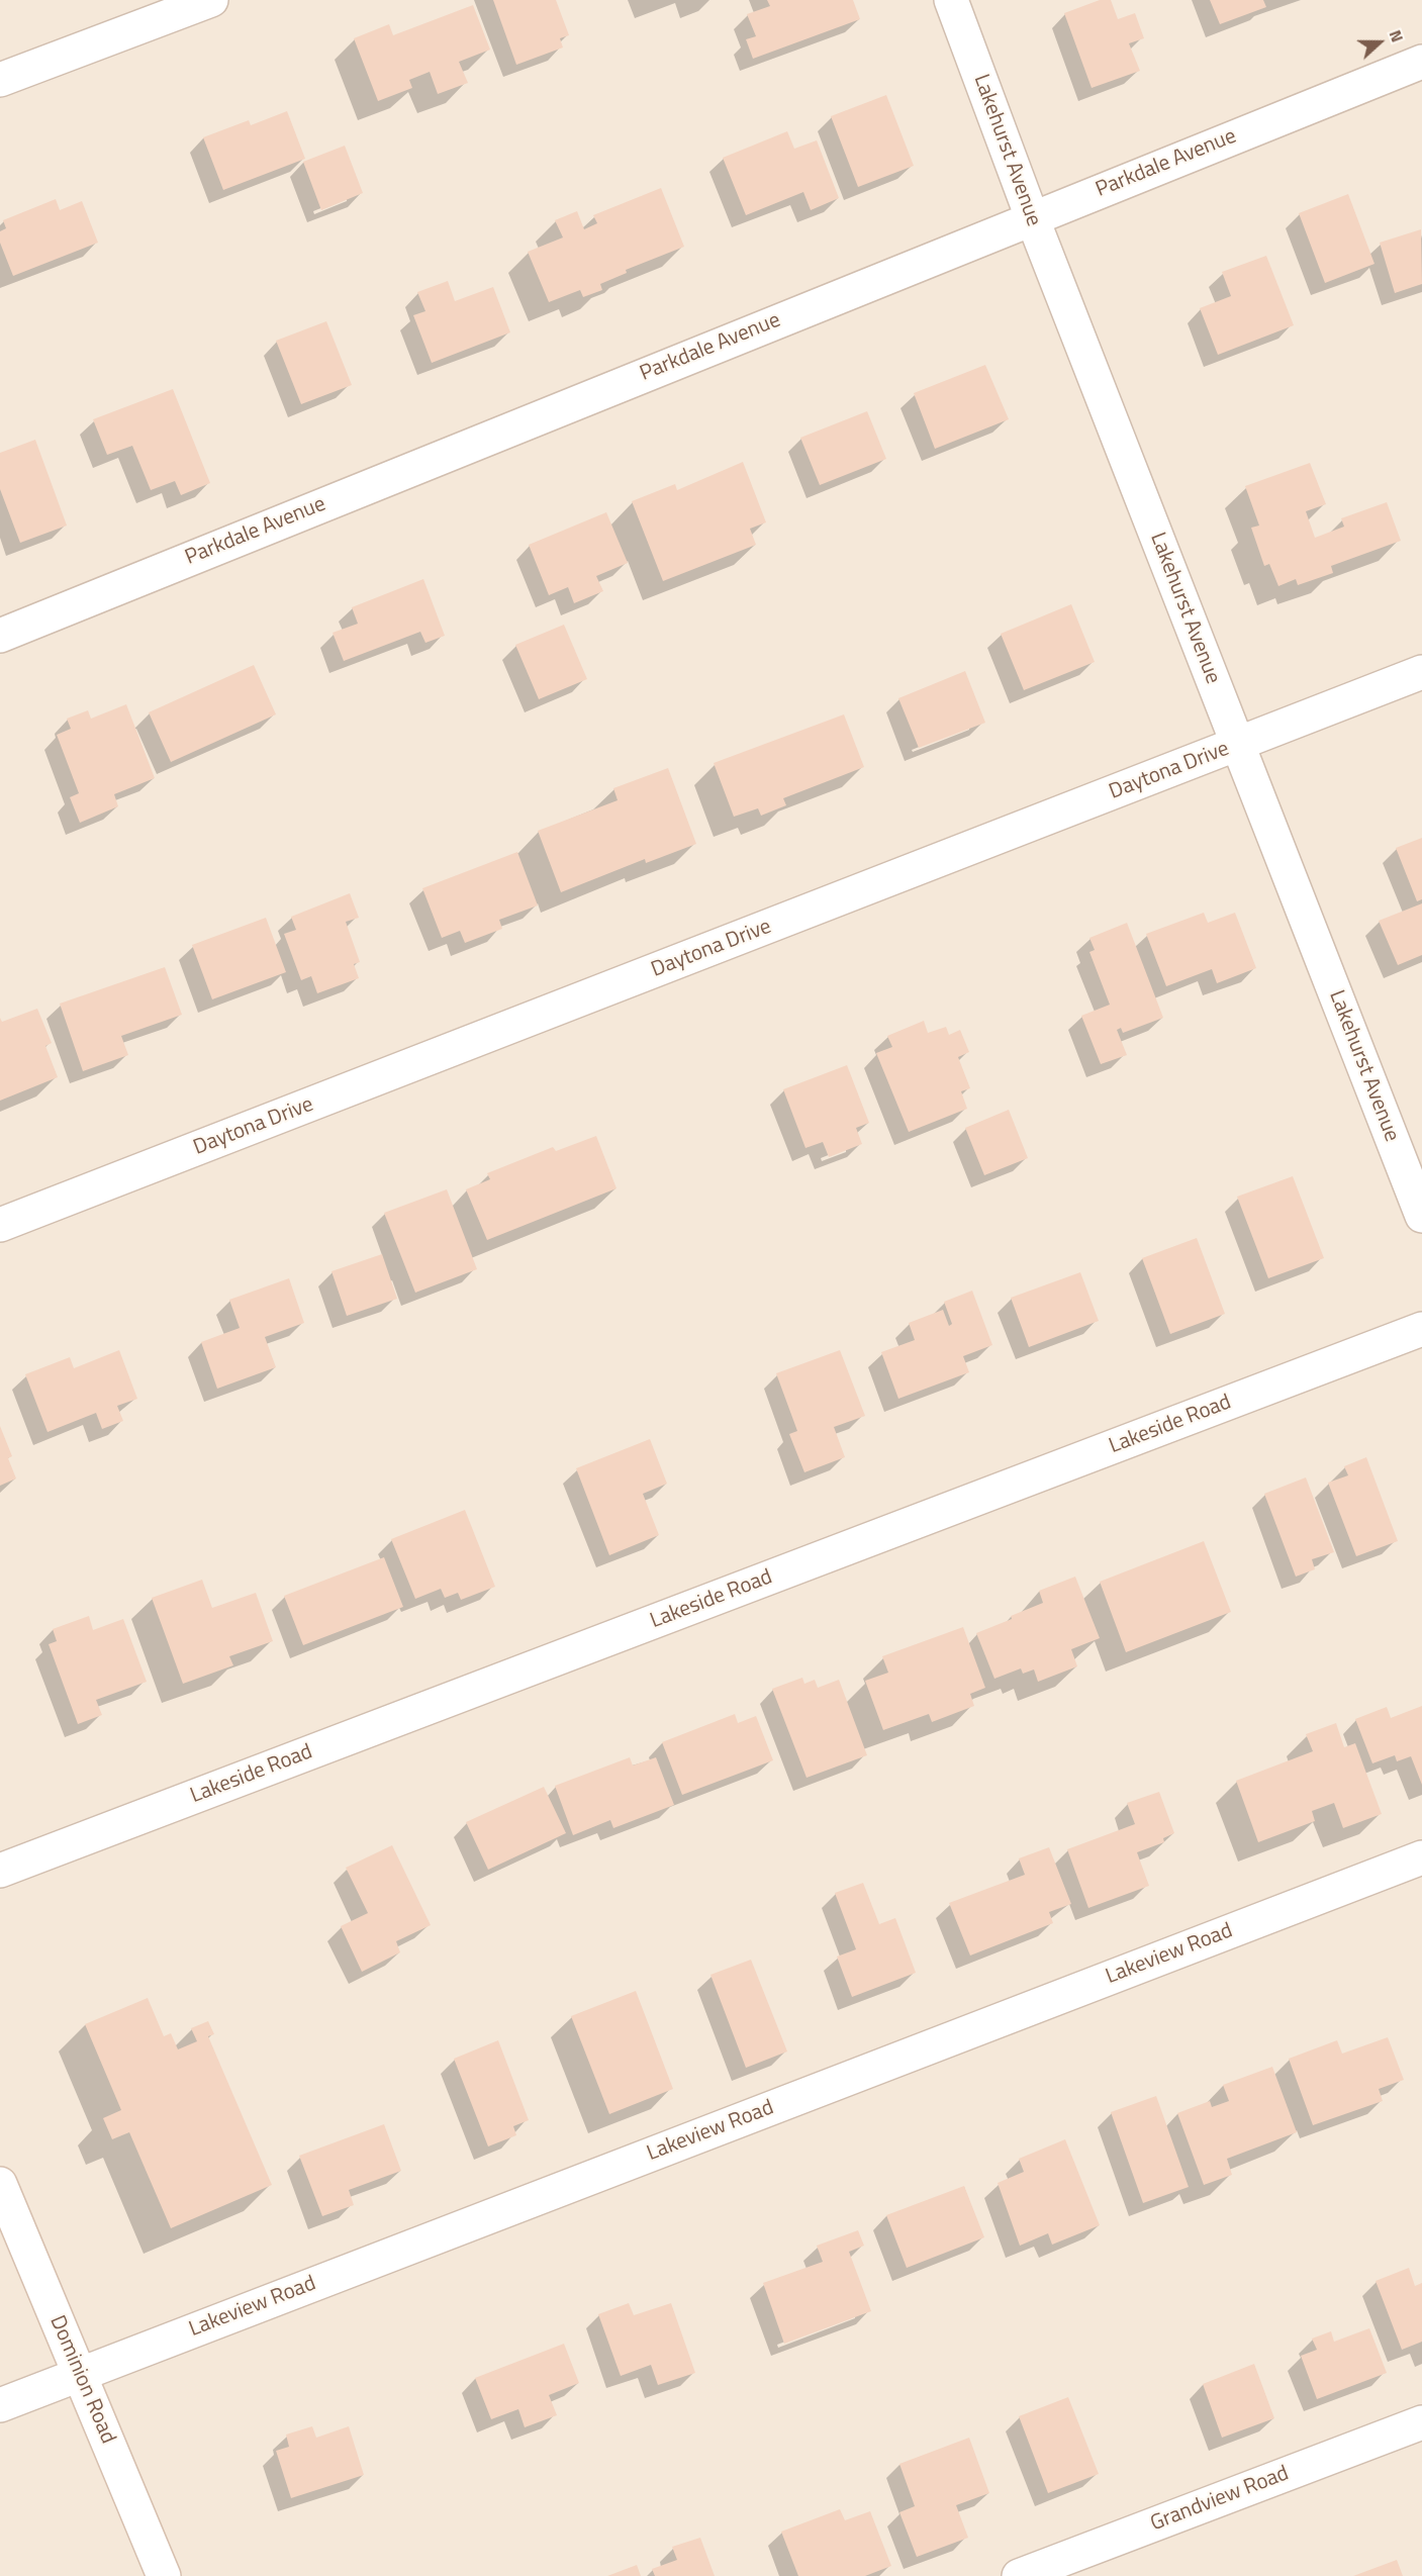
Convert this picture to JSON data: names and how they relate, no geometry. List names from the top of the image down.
{
  "streets": {
    "street": [
      "Lakehurst Avenue",
      "Parkdale Avenue",
      "Daytona Drive",
      "Lakeside Road",
      "Lakeview Road",
      "Dominion Road",
      "Grandview Road"
    ]
  },
  "crossings": [
    ["Lakehurst Avenue", "Parkdale Avenue"],
    ["Lakehurst Avenue", "Daytona Drive"],
    ["Lakeview Road", "Dominion Road"]
  ],
  "north": "right"
}
